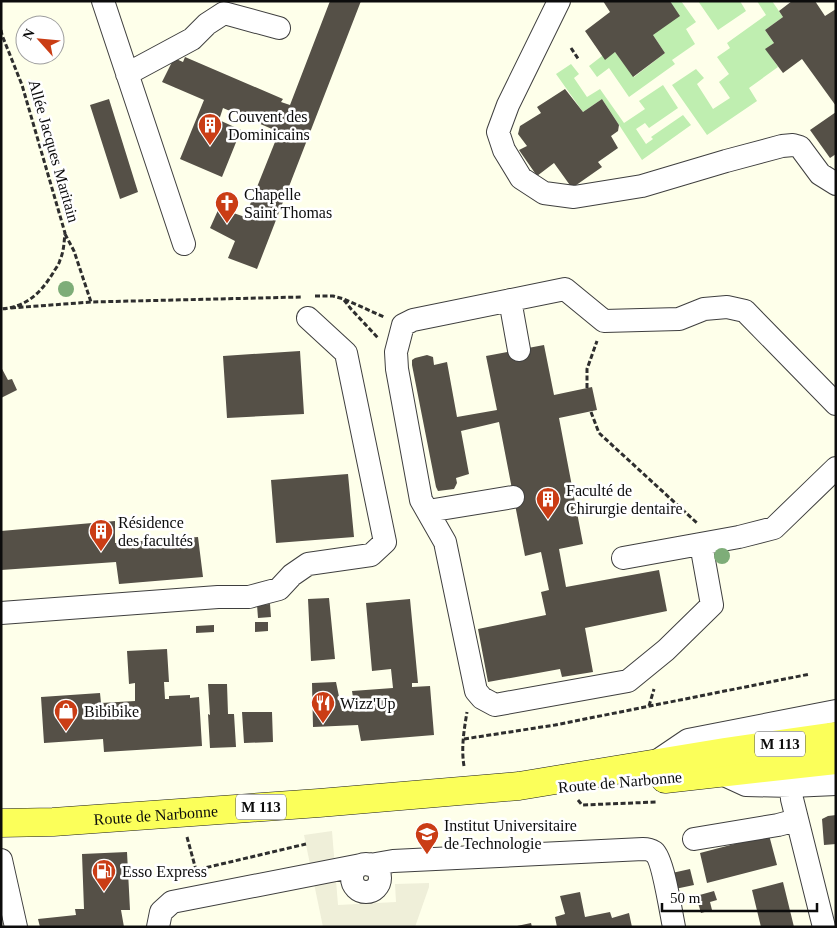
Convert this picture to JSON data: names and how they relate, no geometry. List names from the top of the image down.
{
  "streets": {
    "main road": ["M 113", "Route de Narbonne"],
    "path": ["Allée Jacques Maritain"]
  },
  "places": {
    "building": ["Couvent des Dominicains", "Faculté de Chirurgie dentaire", "Résidence des facultés"],
    "church": ["Chapelle Saint Thomas"],
    "restaurant": ["Wizz'Up"],
    "shop": ["Bibibike"],
    "school or university": ["Institut Universitaire de Technologie"],
    "fuel station": ["Esso Express"]
  },
  "scale_bar": "50 m",
  "north": "top left"
}
